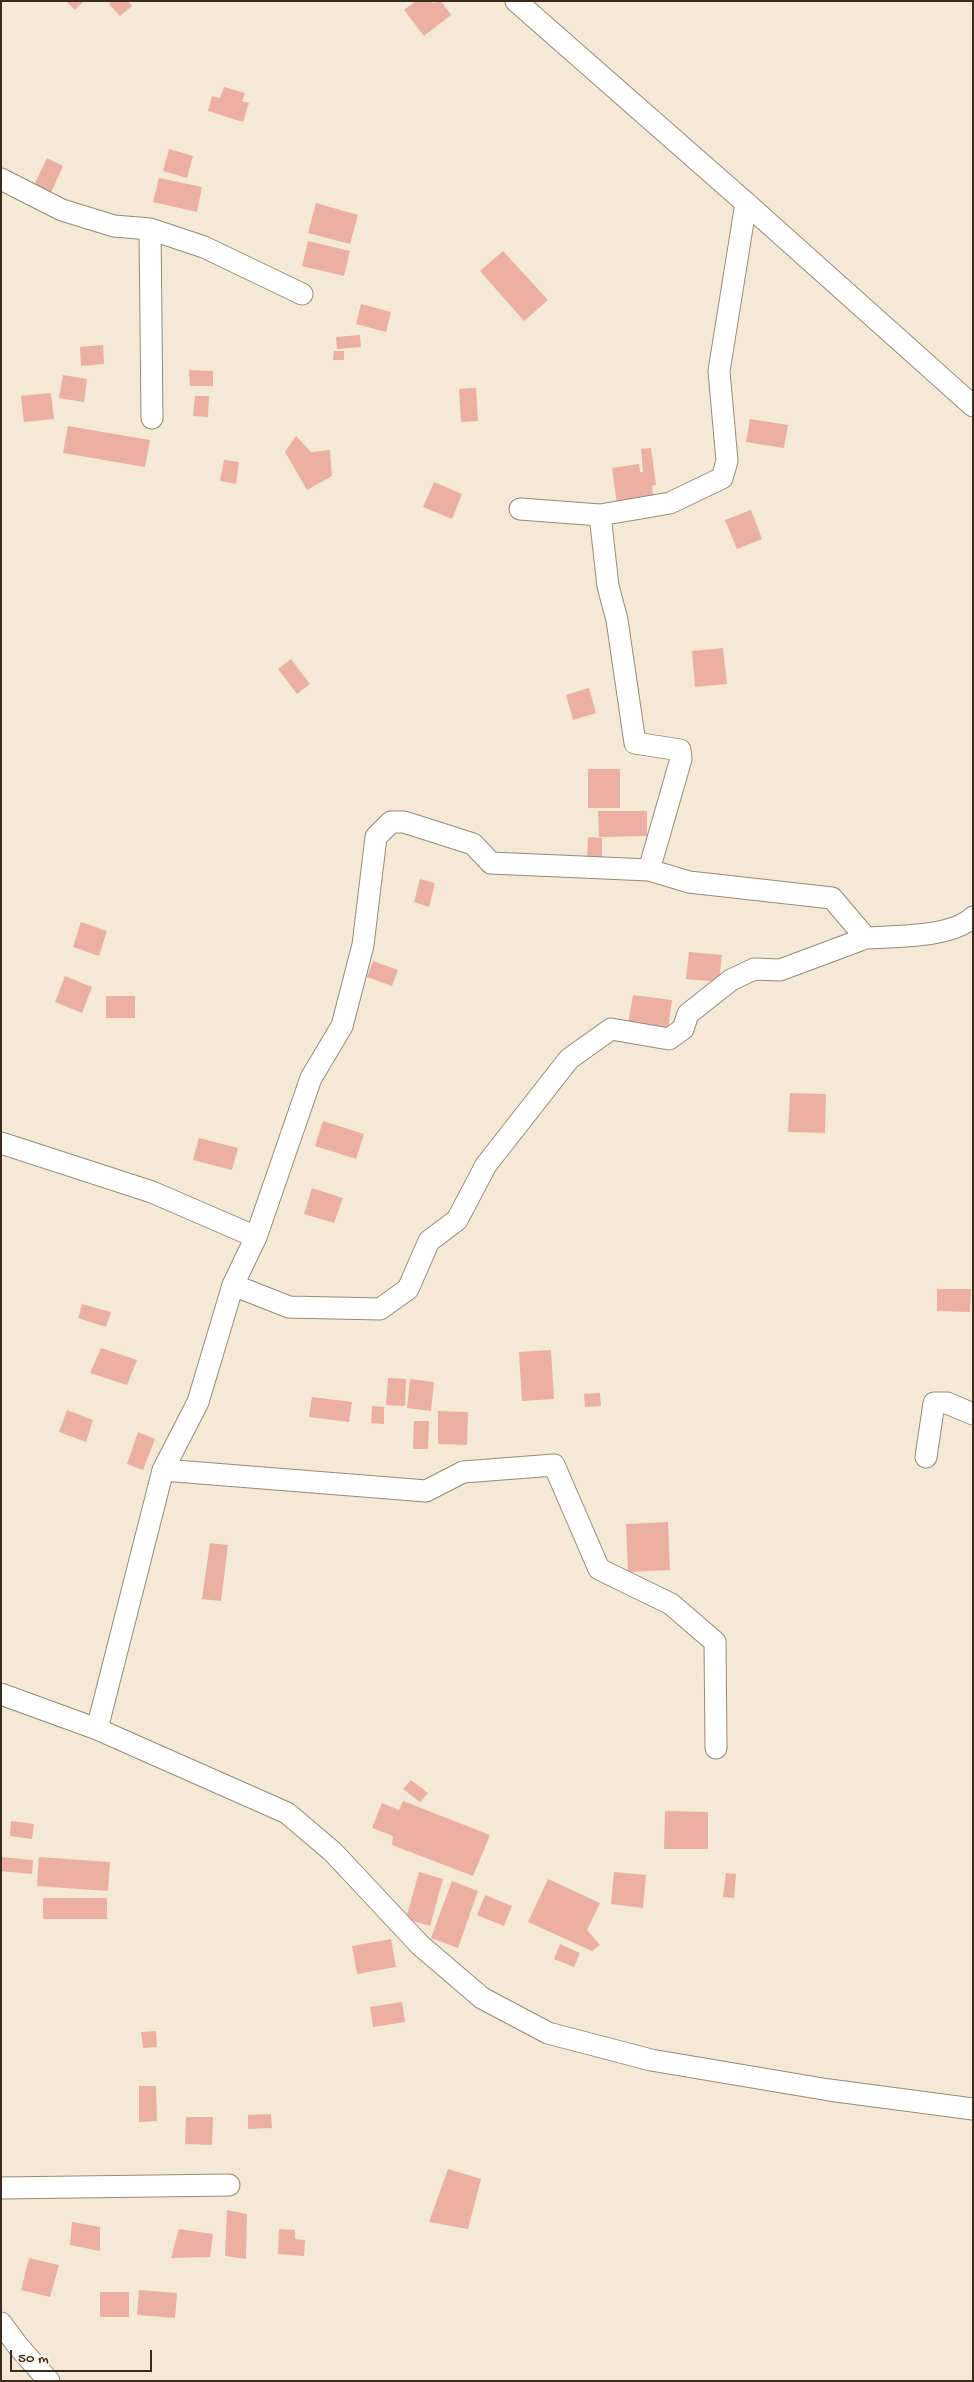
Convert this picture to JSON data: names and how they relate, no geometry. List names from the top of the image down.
{
  "scale_bar": "50 m"
}
